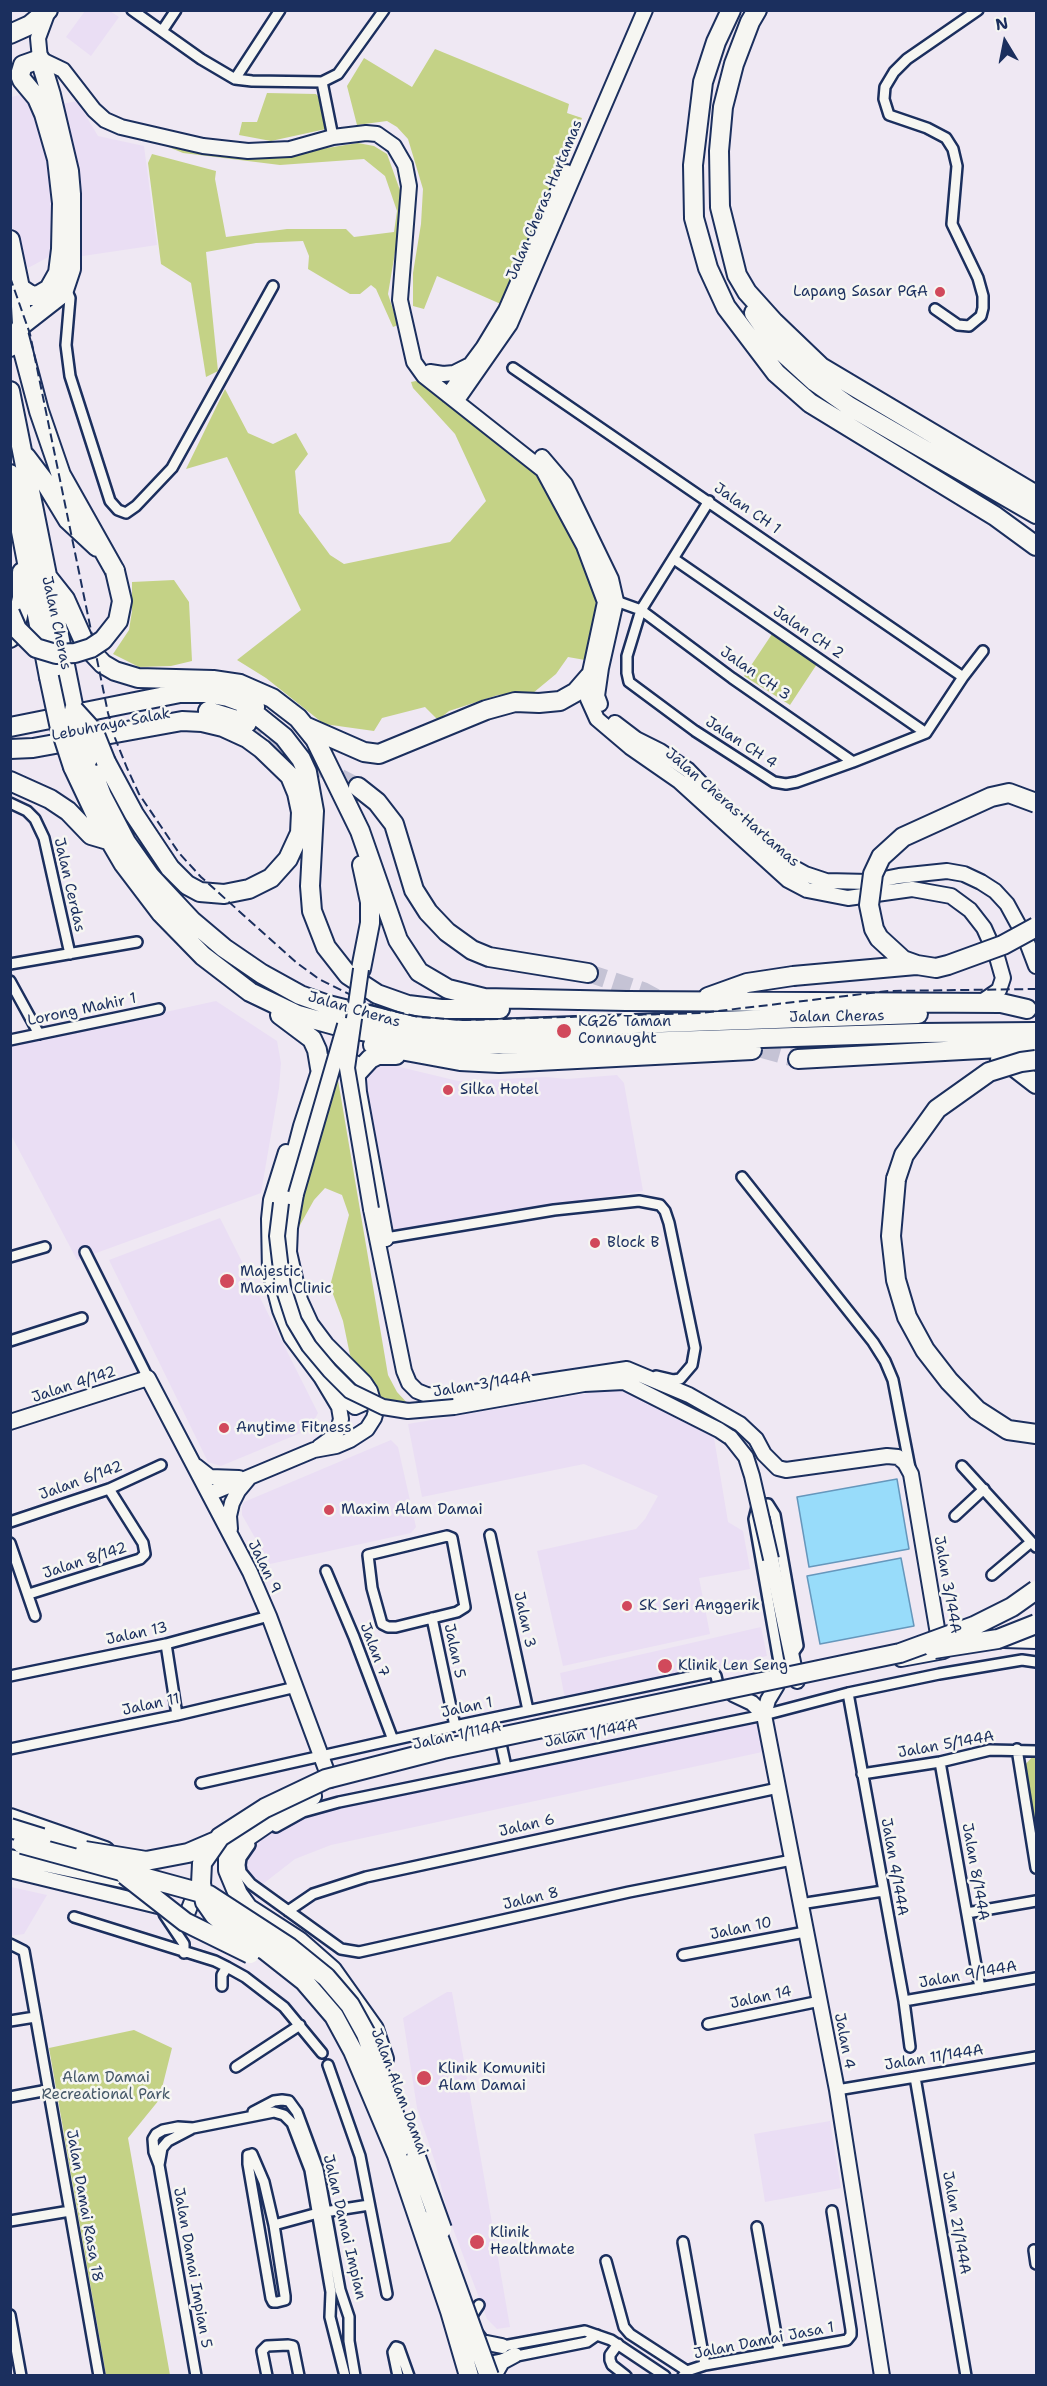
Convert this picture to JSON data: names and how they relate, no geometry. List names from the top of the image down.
{
  "streets": {
    "highway": ["Jalan Cheras", "Lebuhraya Salak"],
    "street": [
      "Jalan Cheras Hartamas",
      "Jalan CH 1",
      "Jalan CH 2",
      "Jalan CH 3",
      "Jalan CH 4",
      "Jalan Cerdas",
      "Lorong Mahir 1",
      "Jalan 4/142",
      "Jalan 3/144A",
      "Jalan 6/142",
      "Jalan 8/142",
      "Jalan 9",
      "Jalan 3",
      "Jalan 13",
      "Jalan 7",
      "Jalan 5",
      "Jalan 11",
      "Jalan 1",
      "Jalan 1/144A",
      "Jalan 1/114A",
      "Jalan 5/144A",
      "Jalan 6",
      "Jalan 4/144A",
      "Jalan 8/144A",
      "Jalan 8",
      "Jalan 10",
      "Jalan 9/144A",
      "Jalan 14",
      "Jalan 4",
      "Jalan 11/144A",
      "Jalan Alam Damai",
      "Jalan Damai Rasa 18",
      "Jalan 21/144A",
      "Jalan Damai Impian",
      "Jalan Damai Impian 5",
      "Jalan Damai Jasa 1"
    ]
  },
  "crossings": [
    ["Jalan Cheras Hartamas", "Jalan CH 3"],
    ["Jalan CH 1", "Jalan CH 4"],
    ["Jalan CH 2", "Jalan CH 4"],
    ["Jalan CH 3", "Jalan CH 4"],
    ["Jalan 4/142", "Jalan 9"],
    ["Jalan 3/144A", "Jalan 1/114A"],
    ["Jalan 6/142", "Jalan 8/142"],
    ["Jalan 9", "Jalan 13"],
    ["Jalan 9", "Jalan 11"],
    ["Jalan 9", "Jalan 1"],
    ["Jalan 9", "Jalan 1/114A"],
    ["Jalan 3", "Jalan 1"],
    ["Jalan 7", "Jalan 1"],
    ["Jalan 5", "Jalan 1"],
    ["Jalan 1", "Jalan 1/114A"],
    ["Jalan 1/144A", "Jalan 6"],
    ["Jalan 1/144A", "Jalan 4/144A"],
    ["Jalan 1/144A", "Jalan 8"],
    ["Jalan 1/144A", "Jalan 4"],
    ["Jalan 1/114A", "Jalan Alam Damai"],
    ["Jalan 5/144A", "Jalan 4/144A"],
    ["Jalan 5/144A", "Jalan 8/144A"],
    ["Jalan 6", "Jalan 8"],
    ["Jalan 6", "Jalan 4"],
    ["Jalan 4/144A", "Jalan 9/144A"],
    ["Jalan 8/144A", "Jalan 9/144A"],
    ["Jalan 8", "Jalan 4"],
    ["Jalan 10", "Jalan 4"],
    ["Jalan 14", "Jalan 4"],
    ["Jalan 4", "Jalan 11/144A"],
    ["Jalan 11/144A", "Jalan 21/144A"],
    ["Jalan Damai Impian", "Jalan Damai Impian 5"]
  ],
  "parks": ["Alam Damai Recreational Park"],
  "places": [
    "Lapang Sasar PGA",
    "KG26 Taman Connaught",
    "Silka Hotel",
    "Block B",
    "Majestic Maxim Clinic",
    "Anytime Fitness",
    "Maxim Alam Damai",
    "SK Seri Anggerik",
    "Klinik Len Seng",
    "Klinik Komuniti Alam Damai",
    "Klinik Healthmate"
  ],
  "north": "top"
}
